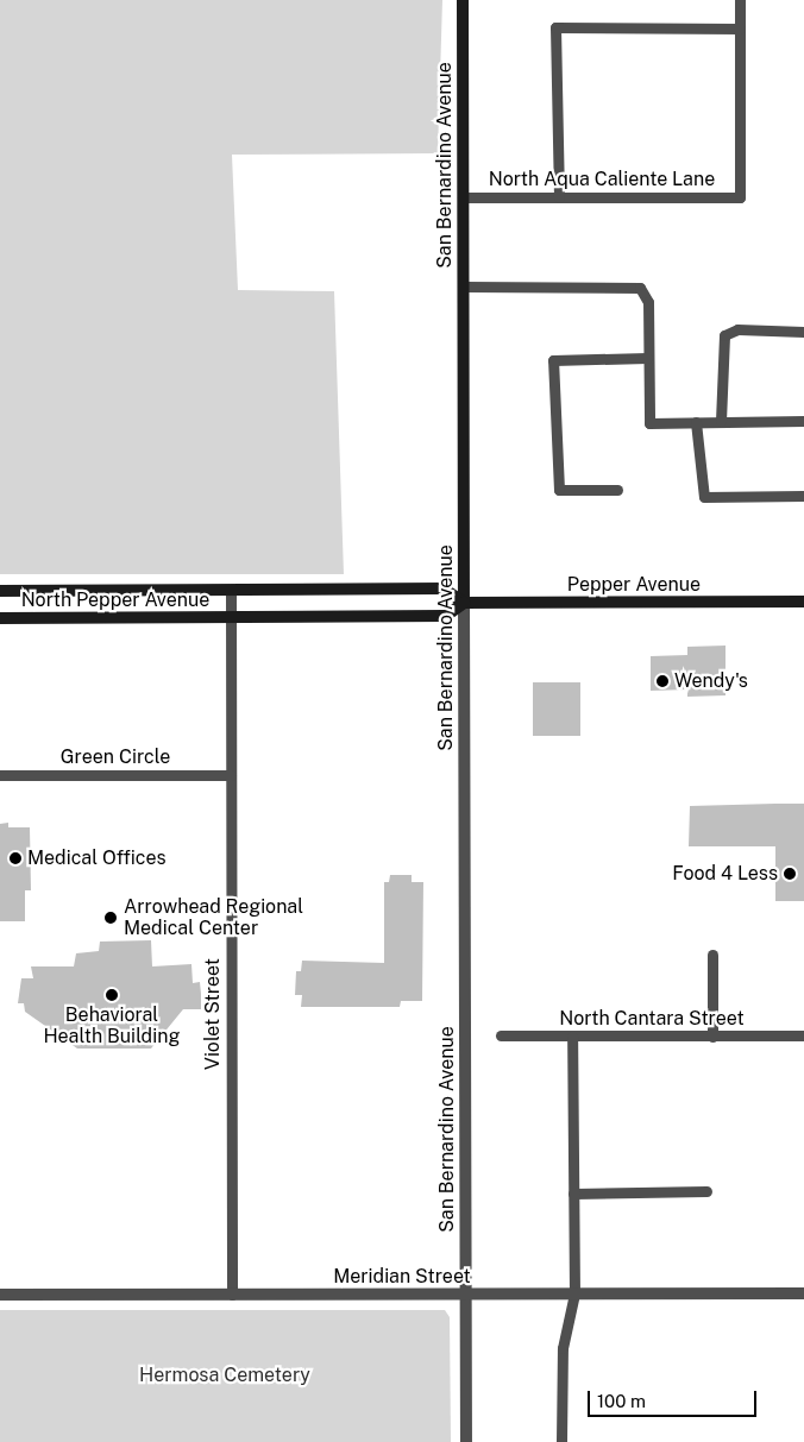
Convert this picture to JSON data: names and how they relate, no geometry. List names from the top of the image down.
{
  "streets": {
    "main road": ["San Bernardino Avenue", "Pepper Avenue", "North Pepper Avenue"],
    "street": [
      "North Aqua Caliente Lane",
      "Green Circle",
      "Violet Street",
      "North Cantara Street",
      "Meridian Street"
    ]
  },
  "crossings": [
    ["San Bernardino Avenue", "North Aqua Caliente Lane"],
    ["San Bernardino Avenue", "Pepper Avenue"],
    ["San Bernardino Avenue", "Meridian Street"],
    ["Pepper Avenue", "North Pepper Avenue"],
    ["Pepper Avenue", "Violet Street"],
    ["North Pepper Avenue", "Violet Street"],
    ["Green Circle", "Violet Street"],
    ["Violet Street", "Meridian Street"]
  ],
  "parks": ["Hermosa Cemetery"],
  "places": [
    "Wendy's",
    "Medical Offices",
    "Food 4 Less",
    "Arrowhead Regional Medical Center",
    "Behavioral Health Building"
  ],
  "scale_bar": "100 m"
}
